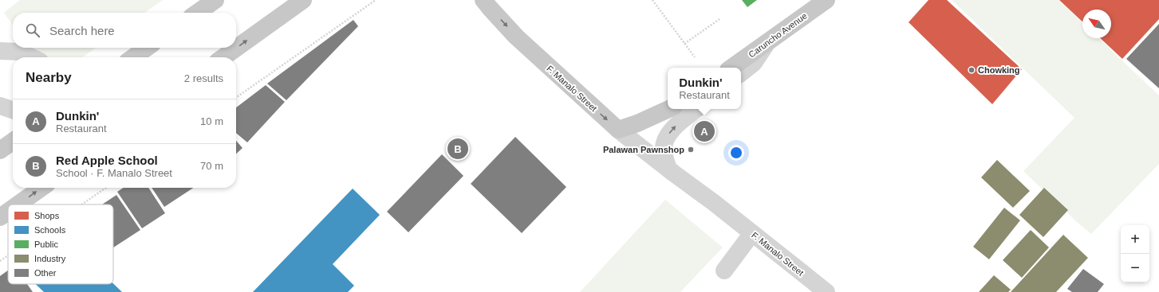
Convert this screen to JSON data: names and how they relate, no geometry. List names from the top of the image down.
{
  "streets": {
    "main road": ["Caruncho Avenue", "F. Manalo Street"]
  },
  "one_way": ["F. Manalo Street"],
  "places": ["Chowking", "Palawan Pawnshop"],
  "legend": [
    "Shops",
    "Schools",
    "Public",
    "Industry",
    "Other"
  ],
  "north": "top left",
  "page": {
    "search": "Search here",
    "heading": ["Nearby", "2 results"],
    "popup": ["Dunkin'", "Restaurant"],
    "list": [
      {
        "mark": "A",
        "name": "Dunkin'",
        "note": "Restaurant",
        "value": "10 m"
      },
      {
        "mark": "B",
        "name": "Red Apple School",
        "note": "School · F. Manalo Street",
        "value": "70 m"
      }
    ],
    "pins": ["A", "B"],
    "map_buttons": ["+", "−"]
  }
}
